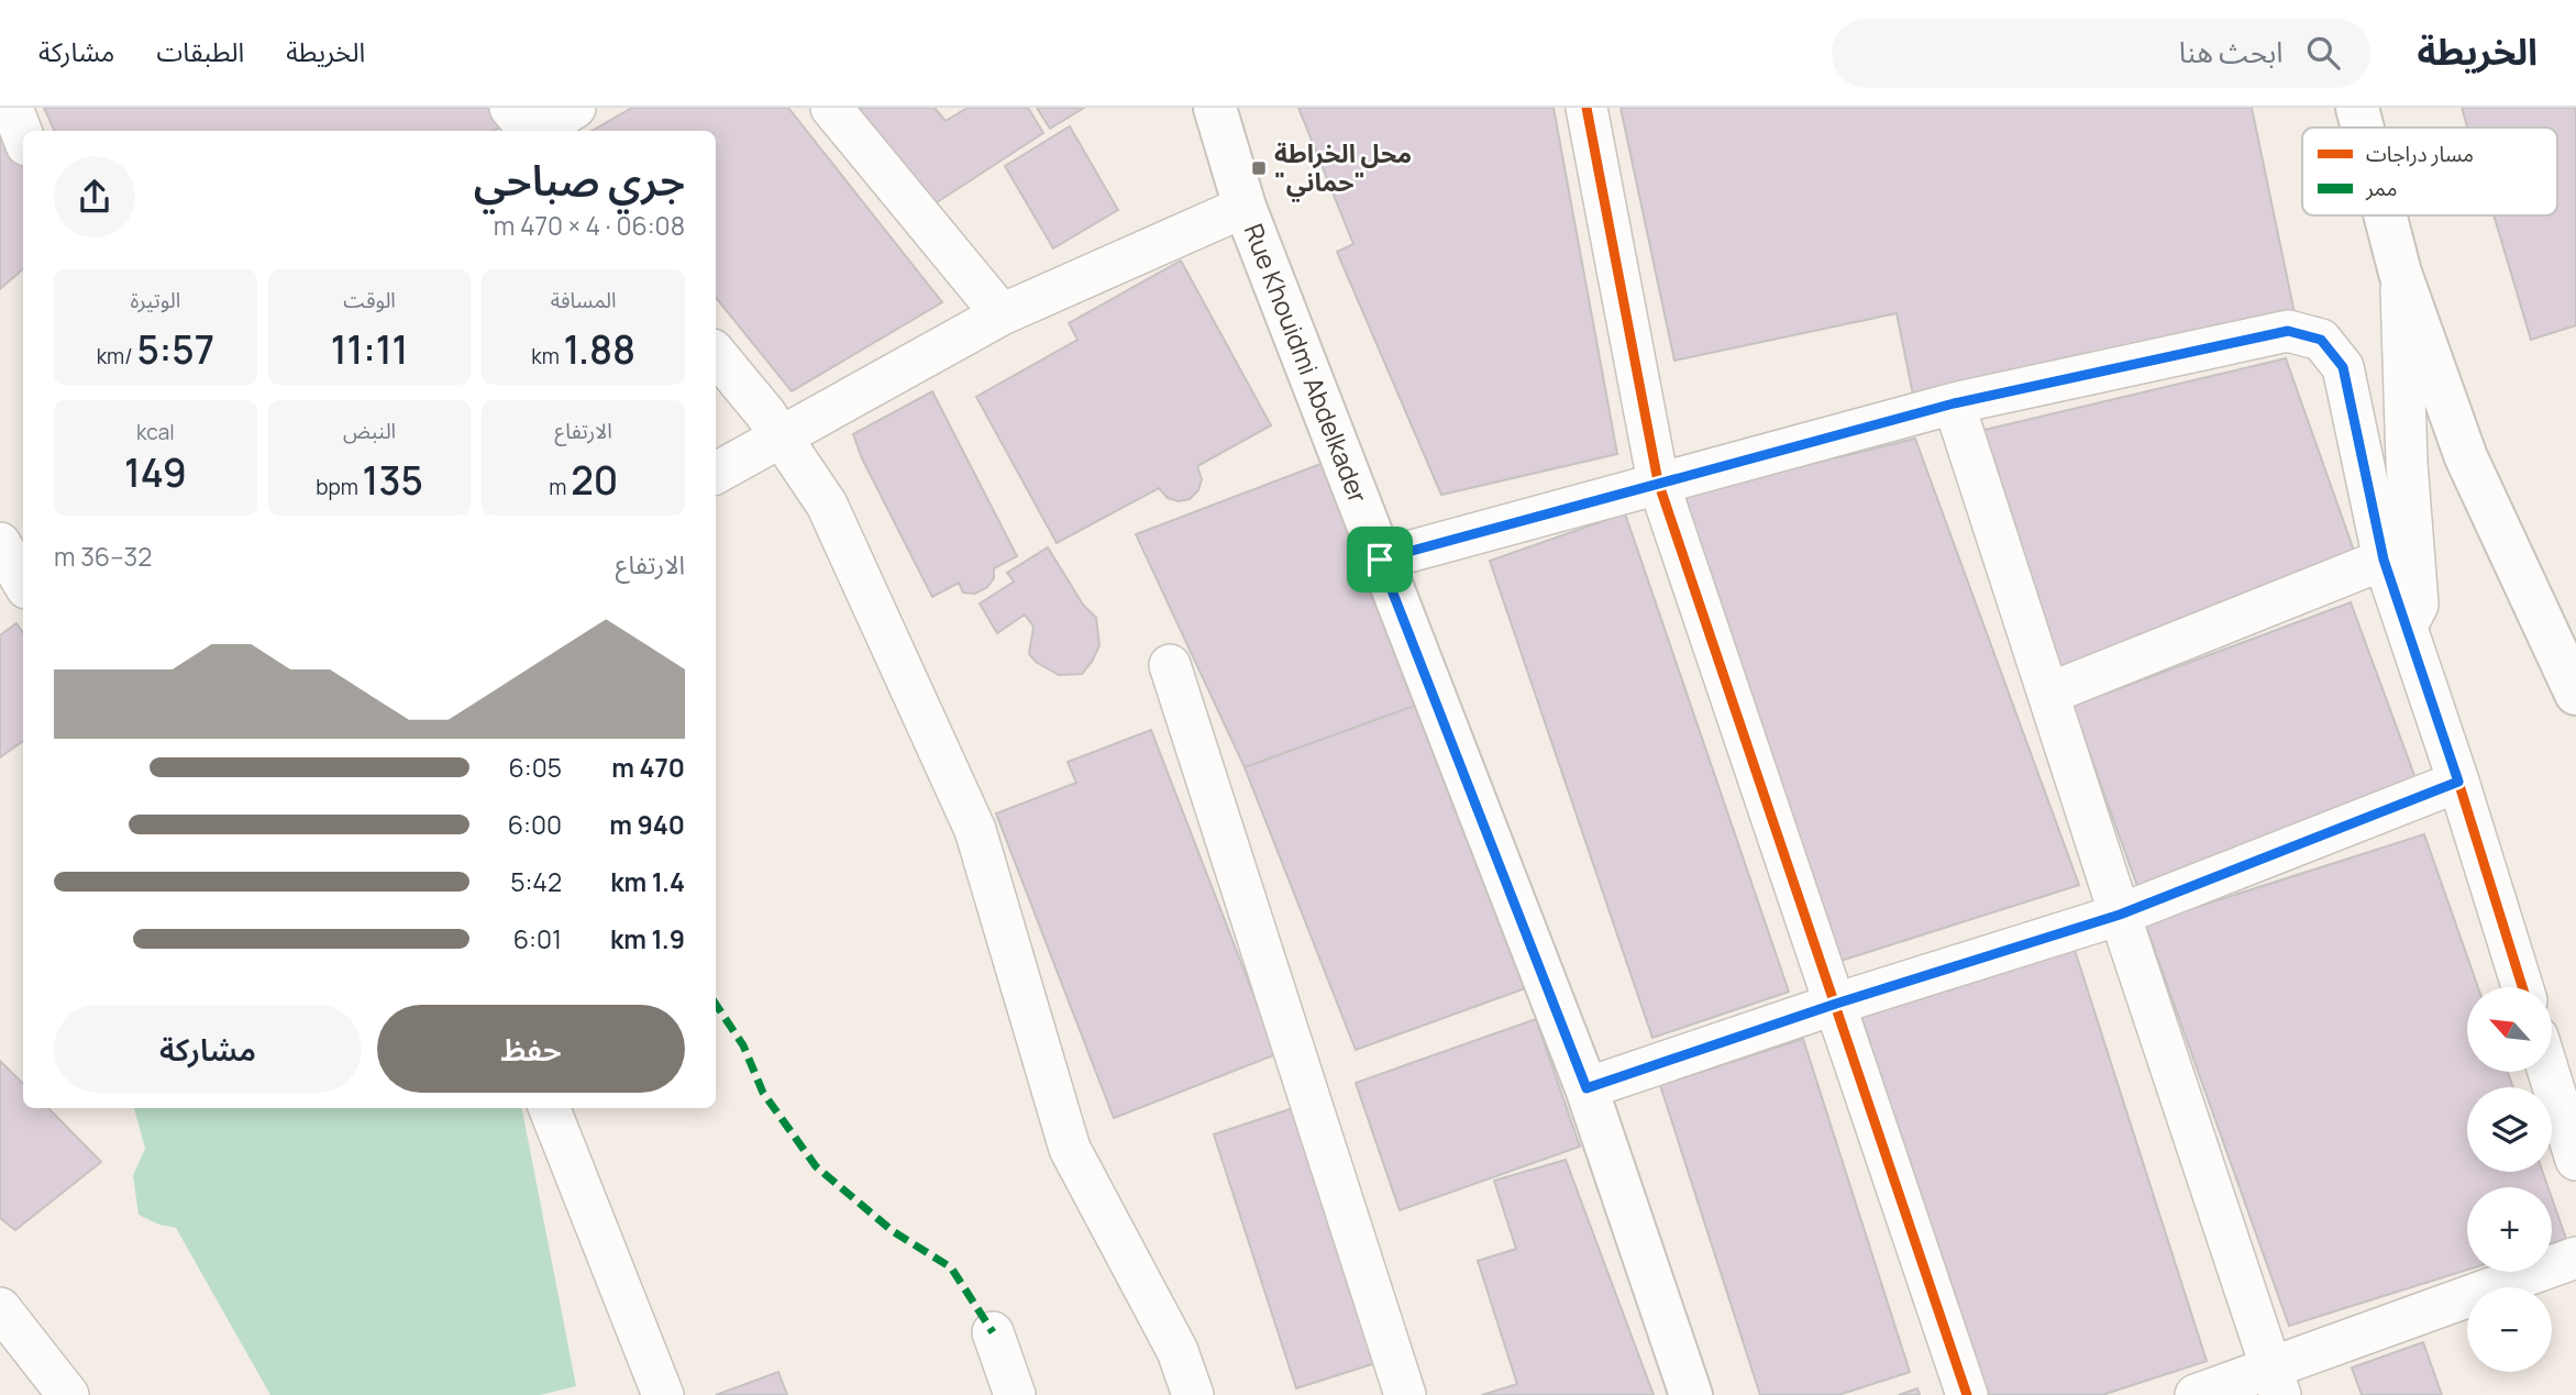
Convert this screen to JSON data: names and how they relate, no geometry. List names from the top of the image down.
{
  "streets": {
    "main road": ["Rue Khouidmi Abdelkader"]
  },
  "places": {
    "transit": ["محل الخراطة \"حماني\""]
  },
  "legend": ["مسار دراجات", "ممر"],
  "north": "top left",
  "page": {
    "header": "الخريطة",
    "search": "ابحث هنا",
    "nav": ["الخريطة", "الطبقات", "مشاركة"],
    "heading": ["جري صباحي", "06:08 · 4 × 470 m"],
    "stats": [
      ["المسافة", "1.88 km"],
      ["الوقت", "11:11"],
      ["الوتيرة", "5:57 /km"],
      ["الارتفاع", "20 m"],
      ["النبض", "135 bpm"],
      ["kcal", "149"]
    ],
    "chart": ["الارتفاع", "32–36 m"],
    "list": [
      {
        "name": "470 m",
        "note": "6:05"
      },
      {
        "name": "940 m",
        "note": "6:00"
      },
      {
        "name": "1.4 km",
        "note": "5:42"
      },
      {
        "name": "1.9 km",
        "note": "6:01"
      }
    ],
    "map_buttons": ["+", "−"],
    "buttons": ["حفظ", "مشاركة"]
  }
}
